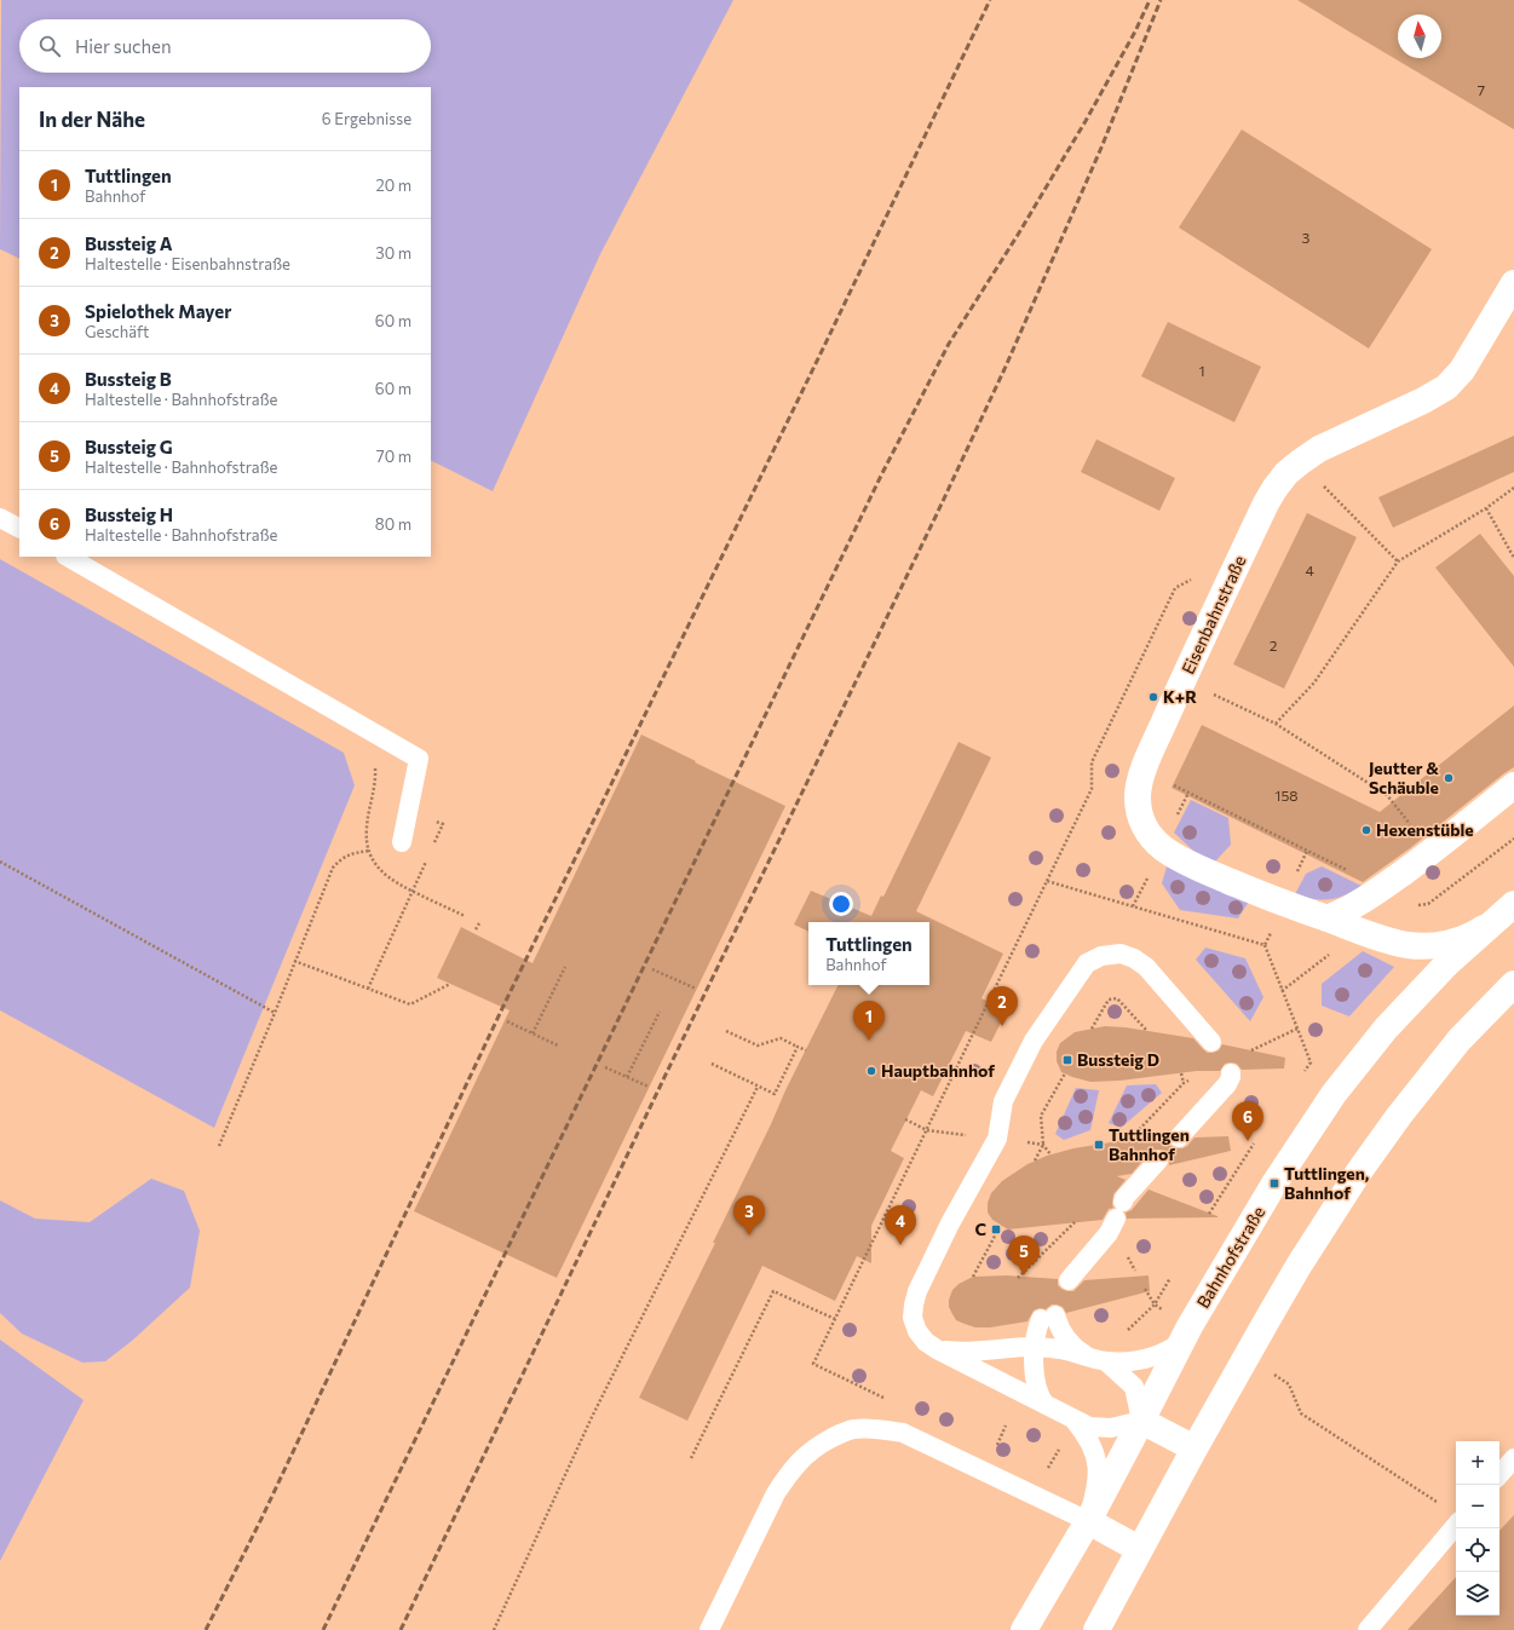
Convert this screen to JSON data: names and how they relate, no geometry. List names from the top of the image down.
{
  "streets": {
    "main road": ["Eisenbahnstraße", "Bahnhofstraße"]
  },
  "crossings": [
    ["Eisenbahnstraße", "Bahnhofstraße"]
  ],
  "places": {
    "other": [
      "K+R",
      "Jeutter & Schäuble",
      "Hexenstüble",
      "Hauptbahnhof"
    ],
    "transit": [
      "Bussteig D",
      "Tuttlingen Bahnhof",
      "Tuttlingen, Bahnhof",
      "C"
    ]
  },
  "house_numbers": [
    "7",
    "3",
    "1",
    "4",
    "2",
    "158"
  ],
  "north": "top",
  "page": {
    "search": "Hier suchen",
    "heading": ["In der Nähe", "6 Ergebnisse"],
    "list": [
      {
        "mark": "1",
        "name": "Tuttlingen",
        "note": "Bahnhof",
        "value": "20 m"
      },
      {
        "mark": "2",
        "name": "Bussteig A",
        "note": "Haltestelle · Eisenbahnstraße",
        "value": "30 m"
      },
      {
        "mark": "3",
        "name": "Spielothek Mayer",
        "note": "Geschäft",
        "value": "60 m"
      },
      {
        "mark": "4",
        "name": "Bussteig B",
        "note": "Haltestelle · Bahnhofstraße",
        "value": "60 m"
      },
      {
        "mark": "5",
        "name": "Bussteig G",
        "note": "Haltestelle · Bahnhofstraße",
        "value": "70 m"
      },
      {
        "mark": "6",
        "name": "Bussteig H",
        "note": "Haltestelle · Bahnhofstraße",
        "value": "80 m"
      }
    ],
    "popup": ["Tuttlingen", "Bahnhof"],
    "pins": [
      "2",
      "1",
      "6",
      "3",
      "4",
      "5"
    ],
    "map_buttons": ["+", "−"]
  }
}
